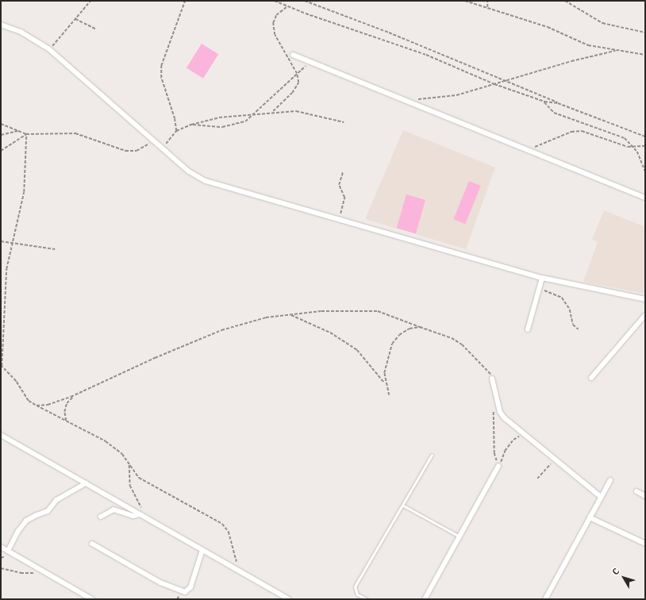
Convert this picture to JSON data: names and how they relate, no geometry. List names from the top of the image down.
{
  "north": "top left"
}
